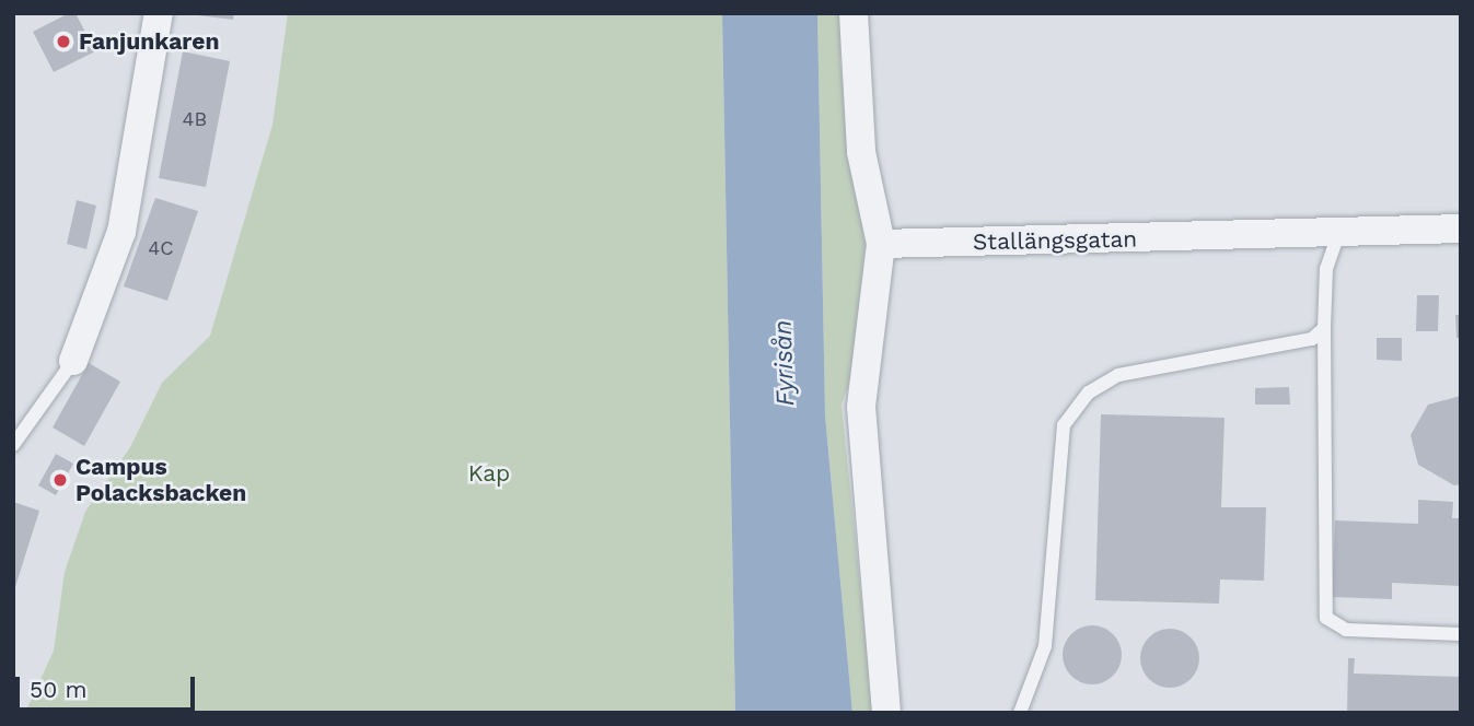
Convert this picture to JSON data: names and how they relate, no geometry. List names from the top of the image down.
{
  "streets": {
    "street": ["Stallängsgatan"]
  },
  "water": ["Fyrisån"],
  "parks": ["Kap"],
  "places": ["Fanjunkaren", "Campus Polacksbacken"],
  "house_numbers": ["4B", "4C"],
  "scale_bar": "50 m"
}
